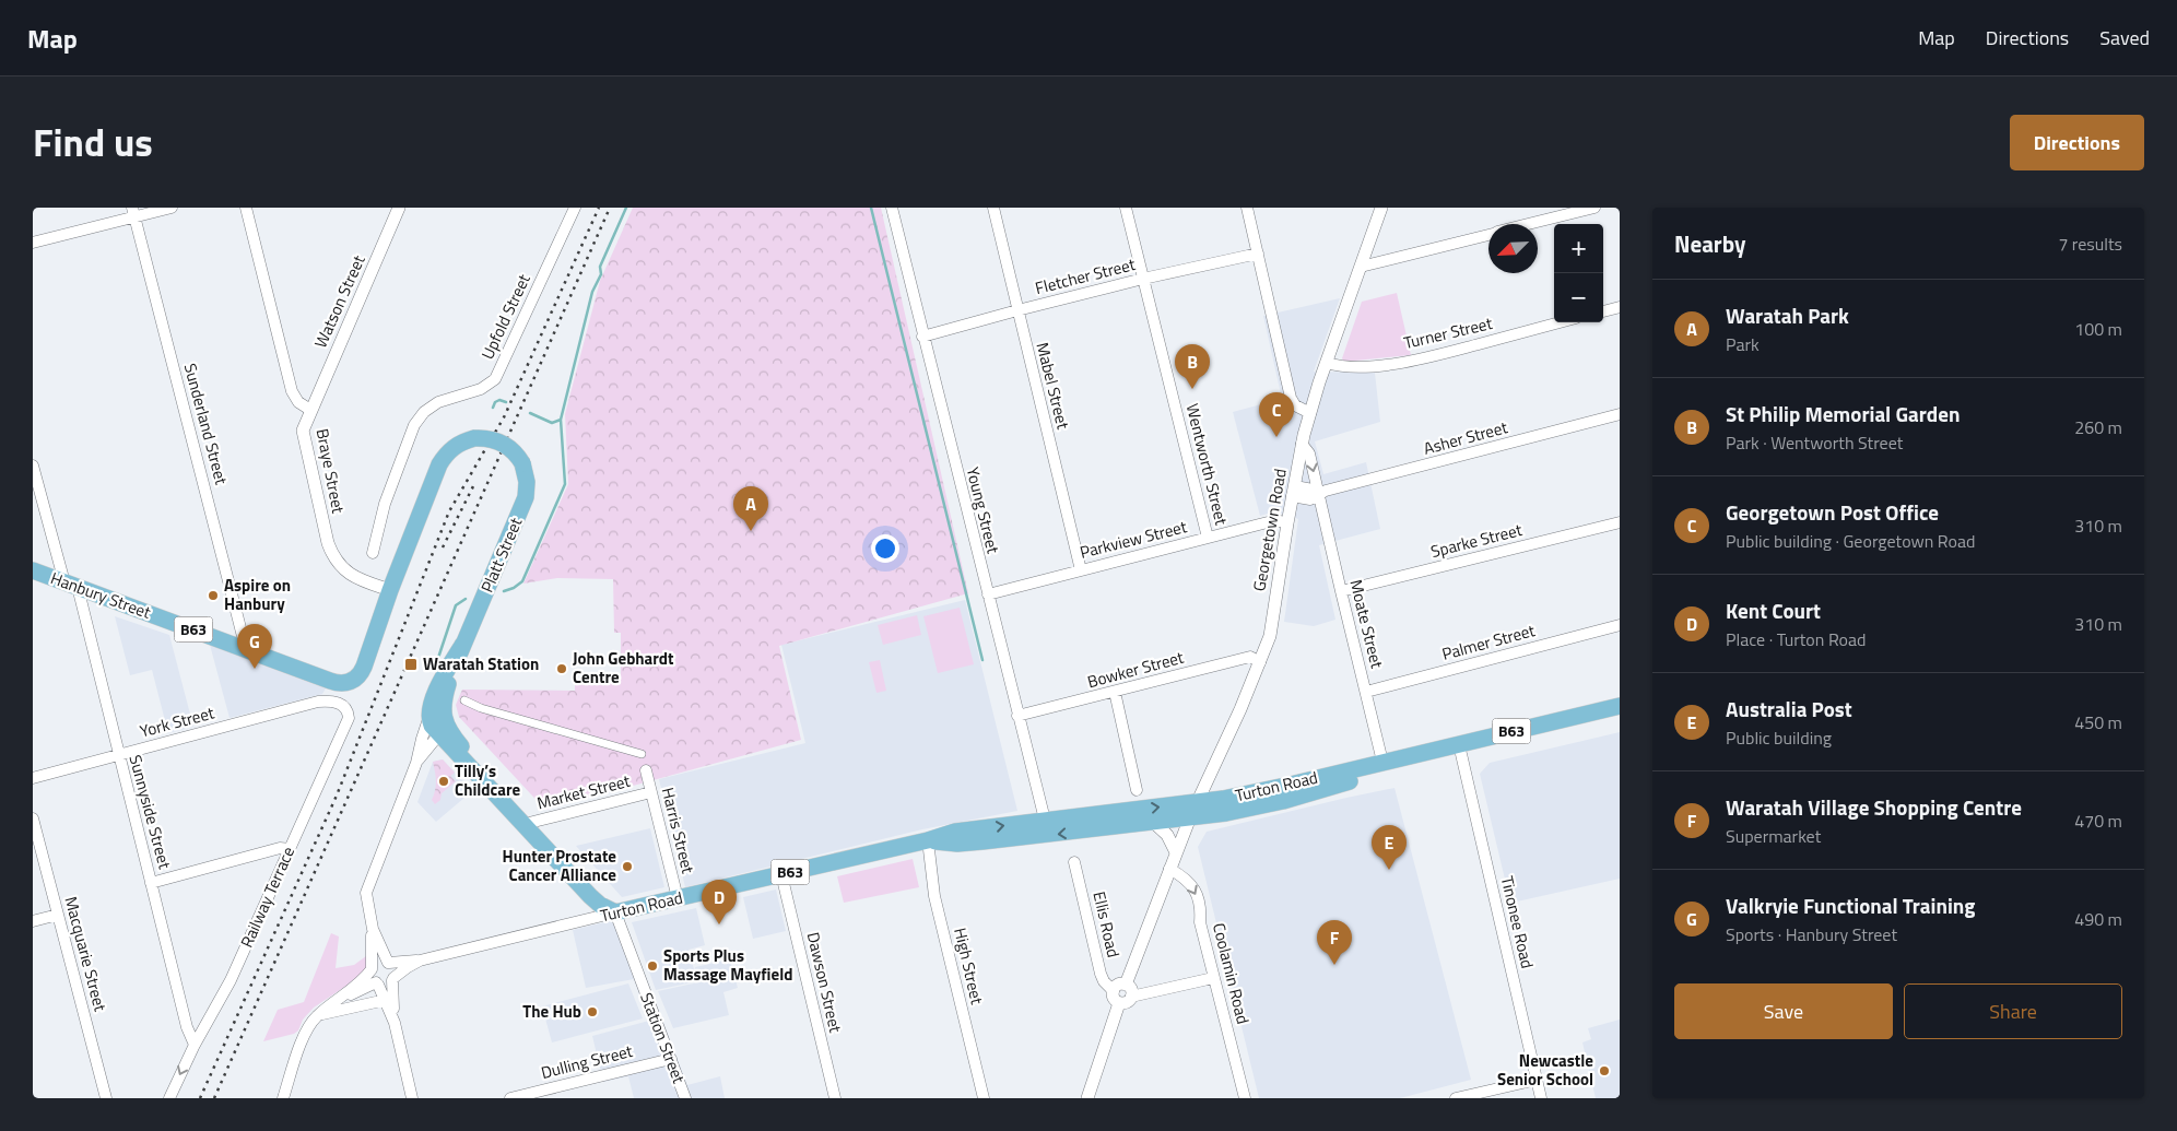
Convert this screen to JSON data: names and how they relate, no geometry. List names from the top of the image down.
{
  "streets": {
    "main road": [
      "Platt Street",
      "Hanbury Street",
      "B63",
      "Turton Road"
    ],
    "street": [
      "Fletcher Street",
      "Watson Street",
      "Upfold Street",
      "Turner Street",
      "Mabel Street",
      "Sunderland Street",
      "Asher Street",
      "Wentworth Street",
      "Braye Street",
      "Young Street",
      "Georgetown Road",
      "Parkview Street",
      "Sparke Street",
      "Moate Street",
      "Palmer Street",
      "Bowker Street",
      "York Street",
      "Market Street",
      "Sunnyside Street",
      "Harris Street",
      "Railway Terrace",
      "Tinonee Road",
      "Ellis Road",
      "Macquarie Street",
      "High Street",
      "Coolamin Road",
      "Dawson Street",
      "Station Street",
      "Dulling Street"
    ]
  },
  "crossings": [
    ["Fletcher Street", "Mabel Street"],
    ["Fletcher Street", "Wentworth Street"],
    ["Fletcher Street", "Young Street"],
    ["Watson Street", "Braye Street"],
    ["Turner Street", "Georgetown Road"],
    ["Mabel Street", "Parkview Street"],
    ["Sunderland Street", "Hanbury Street"],
    ["Asher Street", "Moate Street"],
    ["Wentworth Street", "Parkview Street"],
    ["Braye Street", "Platt Street"],
    ["Braye Street", "Hanbury Street"],
    ["Young Street", "Parkview Street"],
    ["Young Street", "Bowker Street"],
    ["Young Street", "Turton Road"],
    ["Georgetown Road", "Parkview Street"],
    ["Georgetown Road", "Moate Street"],
    ["Georgetown Road", "Bowker Street"],
    ["Georgetown Road", "Turton Road"],
    ["Georgetown Road", "Ellis Road"],
    ["Georgetown Road", "Coolamin Road"],
    ["Sparke Street", "Moate Street"],
    ["Platt Street", "Hanbury Street"],
    ["Platt Street", "B63"],
    ["Hanbury Street", "Sunnyside Street"],
    ["Moate Street", "Palmer Street"],
    ["Moate Street", "Turton Road"],
    ["B63", "Turton Road"],
    ["B63", "Market Street"],
    ["B63", "Station Street"],
    ["York Street", "Sunnyside Street"],
    ["York Street", "Railway Terrace"],
    ["Turton Road", "Harris Street"],
    ["Turton Road", "Tinonee Road"],
    ["Turton Road", "High Street"],
    ["Turton Road", "Dawson Street"],
    ["Turton Road", "Station Street"],
    ["Market Street", "Harris Street"],
    ["Sunnyside Street", "Railway Terrace"],
    ["Station Street", "Dulling Street"]
  ],
  "one_way": ["Coolamin Road"],
  "places": {
    "other": [
      "Aspire on Hanbury",
      "John Gebhardt Centre",
      "Tilly’s Childcare",
      "Hunter Prostate Cancer Alliance",
      "Sports Plus Massage Mayfield",
      "The Hub",
      "Newcastle Senior School"
    ],
    "transit": ["Waratah Station"]
  },
  "north": "bottom left",
  "page": {
    "header": "Map",
    "nav": ["Map", "Directions", "Saved"],
    "title": "Find us",
    "buttons": [
      "Directions",
      ["Save", "Share"]
    ],
    "heading": ["Nearby", "7 results"],
    "map_buttons": ["+", "−"],
    "list": [
      {
        "mark": "A",
        "name": "Waratah Park",
        "note": "Park",
        "value": "100 m"
      },
      {
        "mark": "B",
        "name": "St Philip Memorial Garden",
        "note": "Park · Wentworth Street",
        "value": "260 m"
      },
      {
        "mark": "C",
        "name": "Georgetown Post Office",
        "note": "Public building · Georgetown Road",
        "value": "310 m"
      },
      {
        "mark": "D",
        "name": "Kent Court",
        "note": "Place · Turton Road",
        "value": "310 m"
      },
      {
        "mark": "E",
        "name": "Australia Post",
        "note": "Public building",
        "value": "450 m"
      },
      {
        "mark": "F",
        "name": "Waratah Village Shopping Centre",
        "note": "Supermarket",
        "value": "470 m"
      },
      {
        "mark": "G",
        "name": "Valkryie Functional Training",
        "note": "Sports · Hanbury Street",
        "value": "490 m"
      }
    ],
    "pins": [
      "B",
      "C",
      "A",
      "G",
      "E",
      "D",
      "F"
    ]
  }
}
